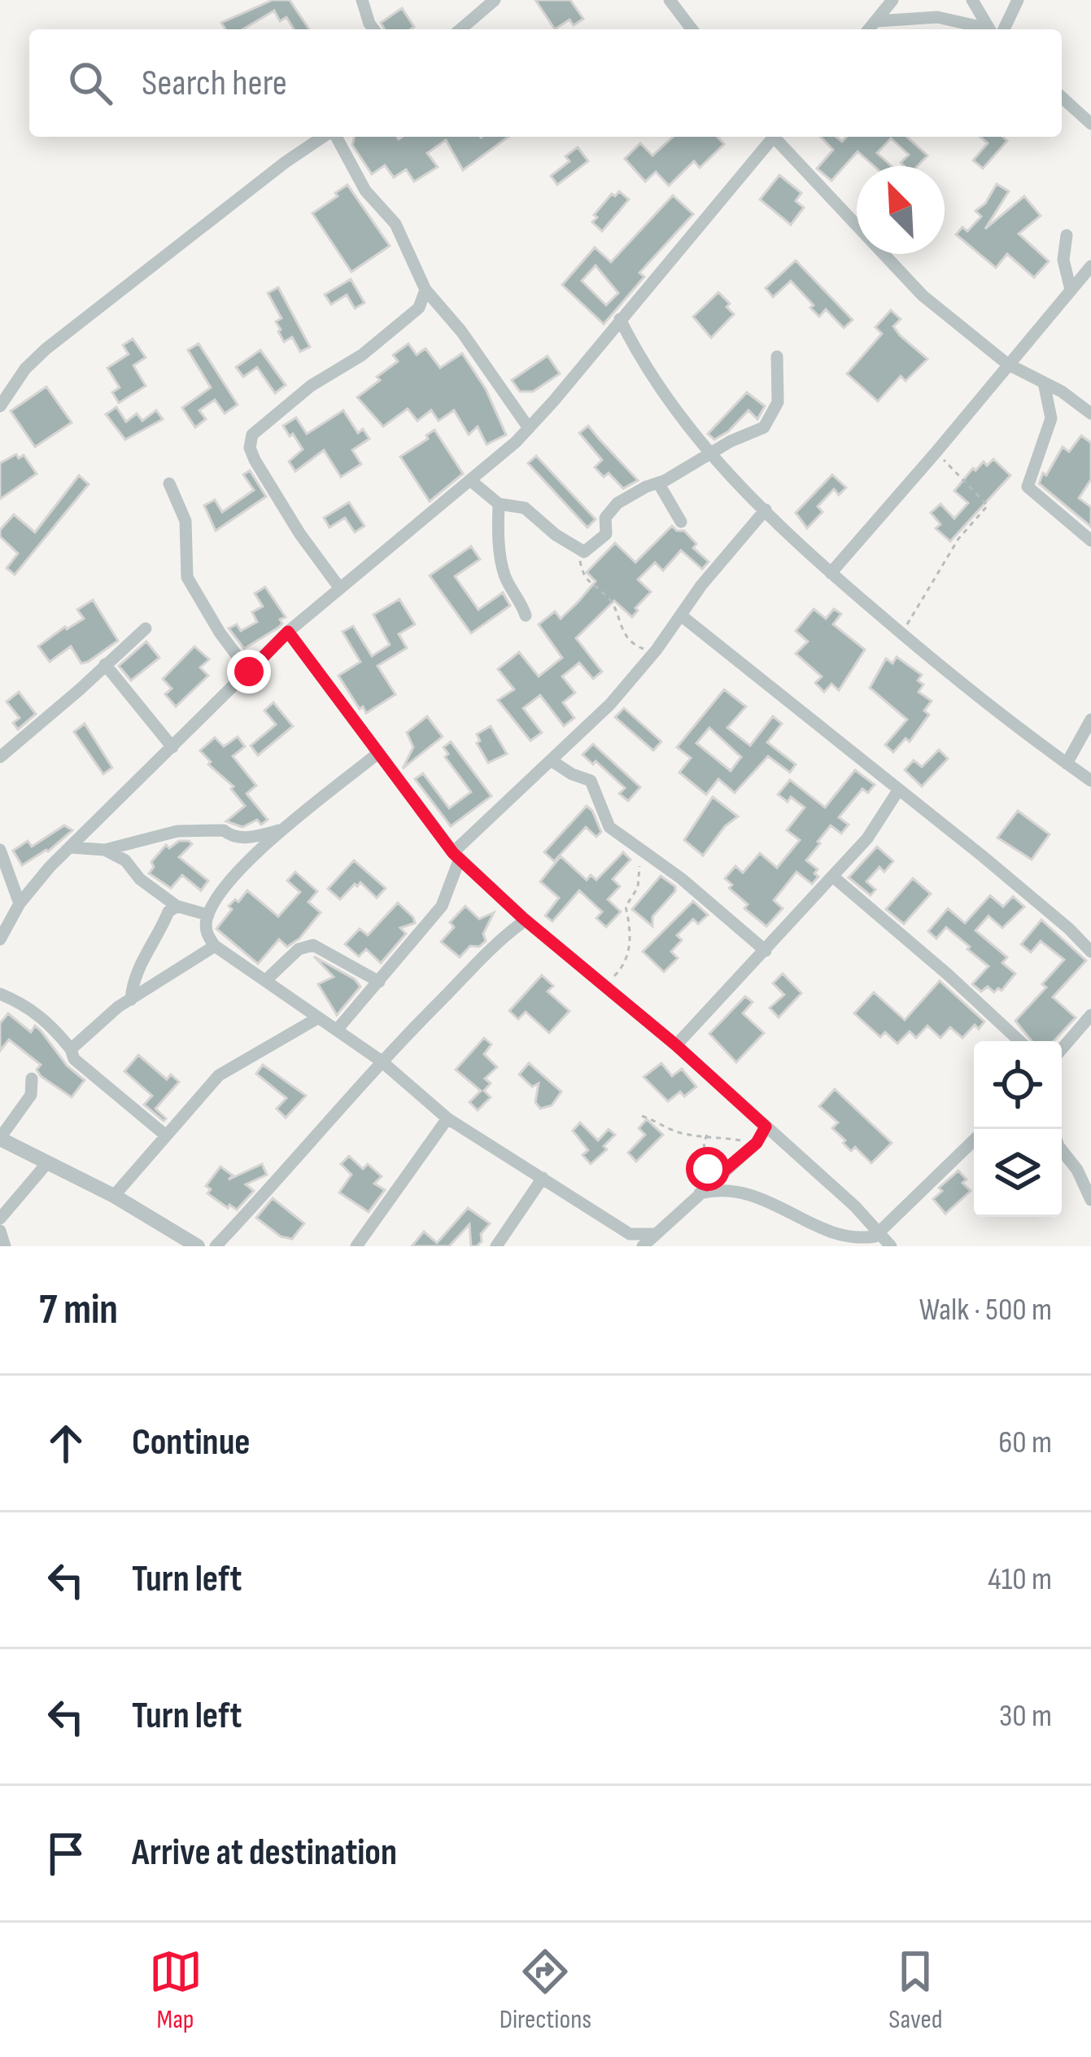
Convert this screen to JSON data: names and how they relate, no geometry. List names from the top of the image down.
{
  "north": "top left",
  "page": {
    "search": "Search here",
    "heading": ["7 min", "Walk · 500 m"],
    "list": [
      ["Continue", "60 m"],
      ["Turn left", "410 m"],
      ["Turn left", "30 m"],
      "Arrive at destination"
    ],
    "nav": ["Map", "Directions", "Saved"]
  }
}
